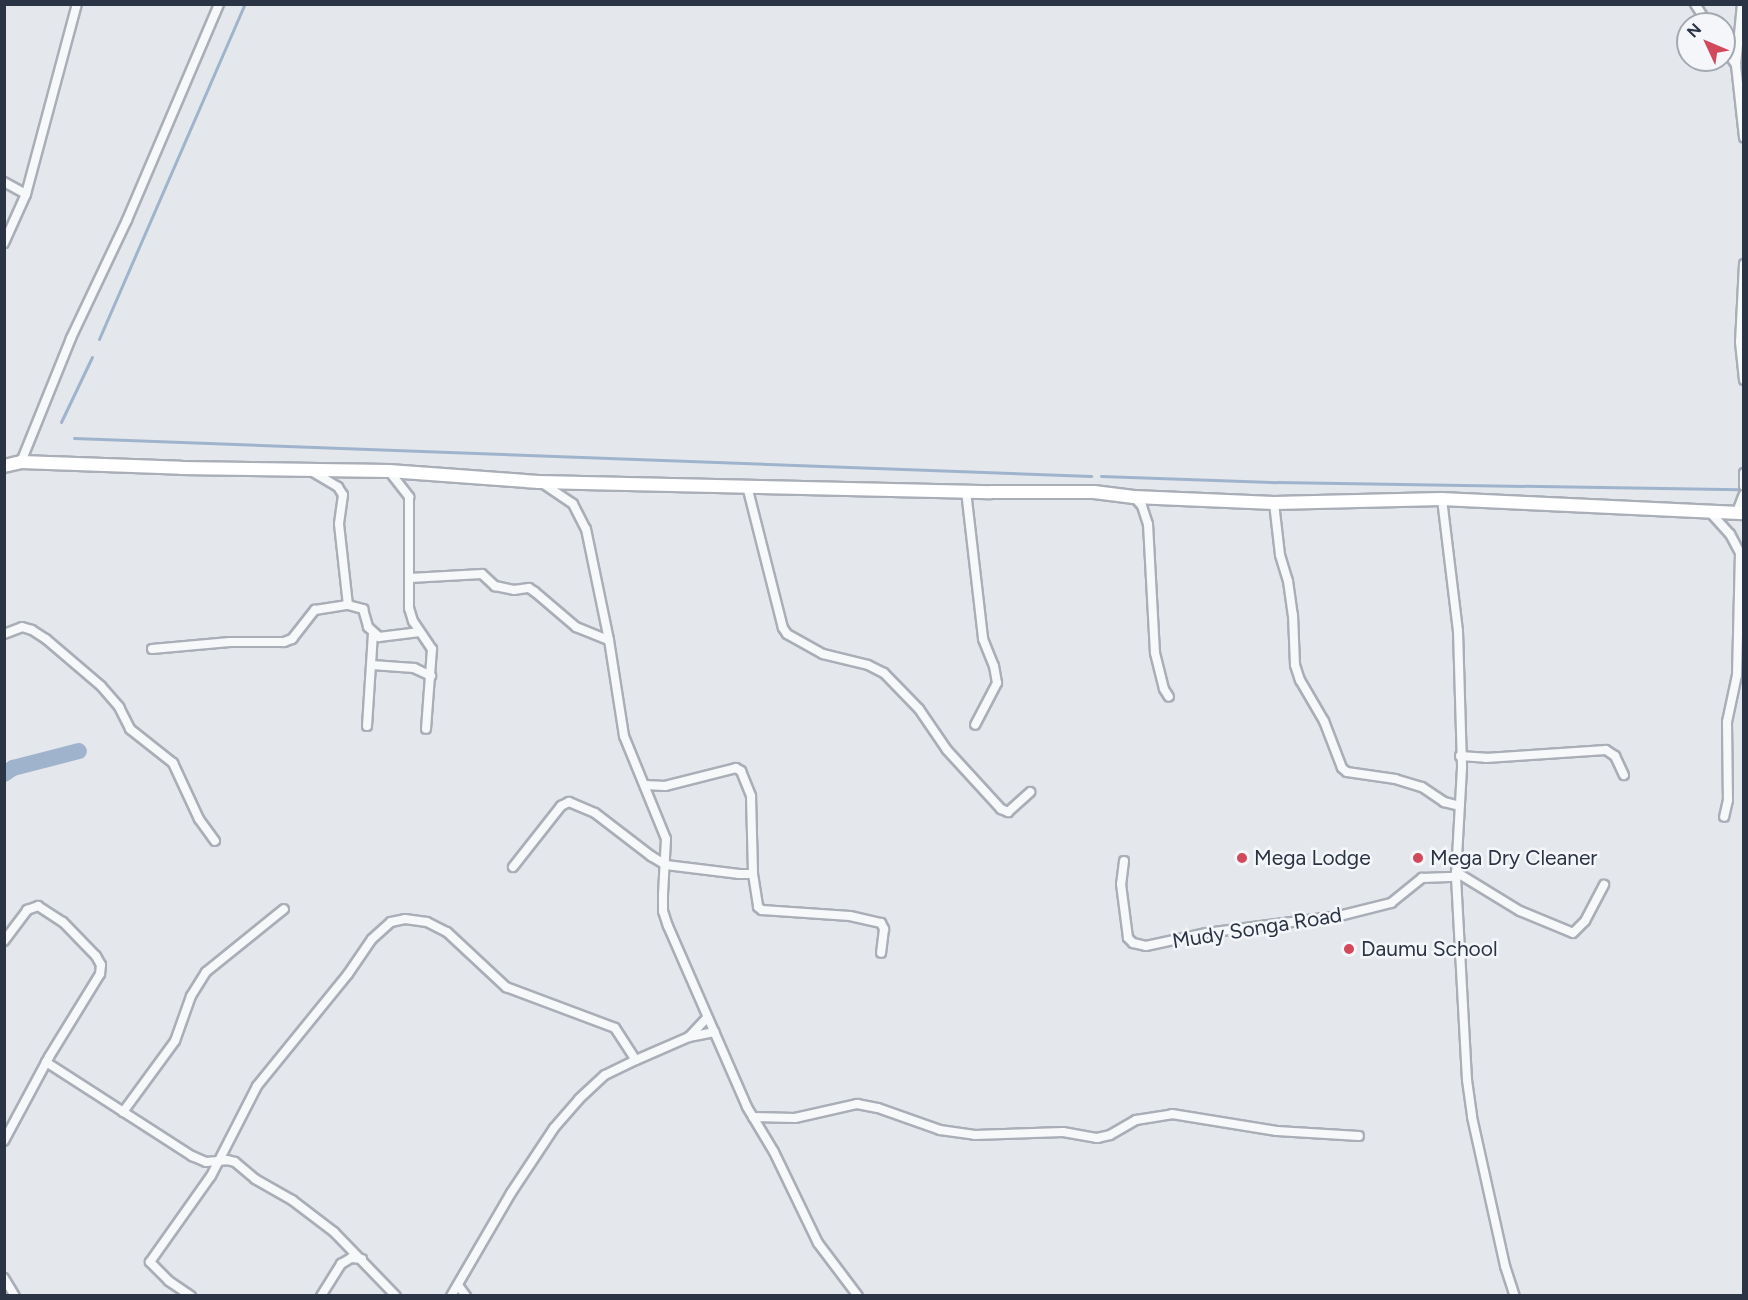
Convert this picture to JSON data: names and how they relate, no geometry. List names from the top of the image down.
{
  "streets": {
    "street": ["Mudy Songa Road"]
  },
  "places": ["Mega Lodge", "Mega Dry Cleaner", "Daumu School"],
  "north": "top left"
}
